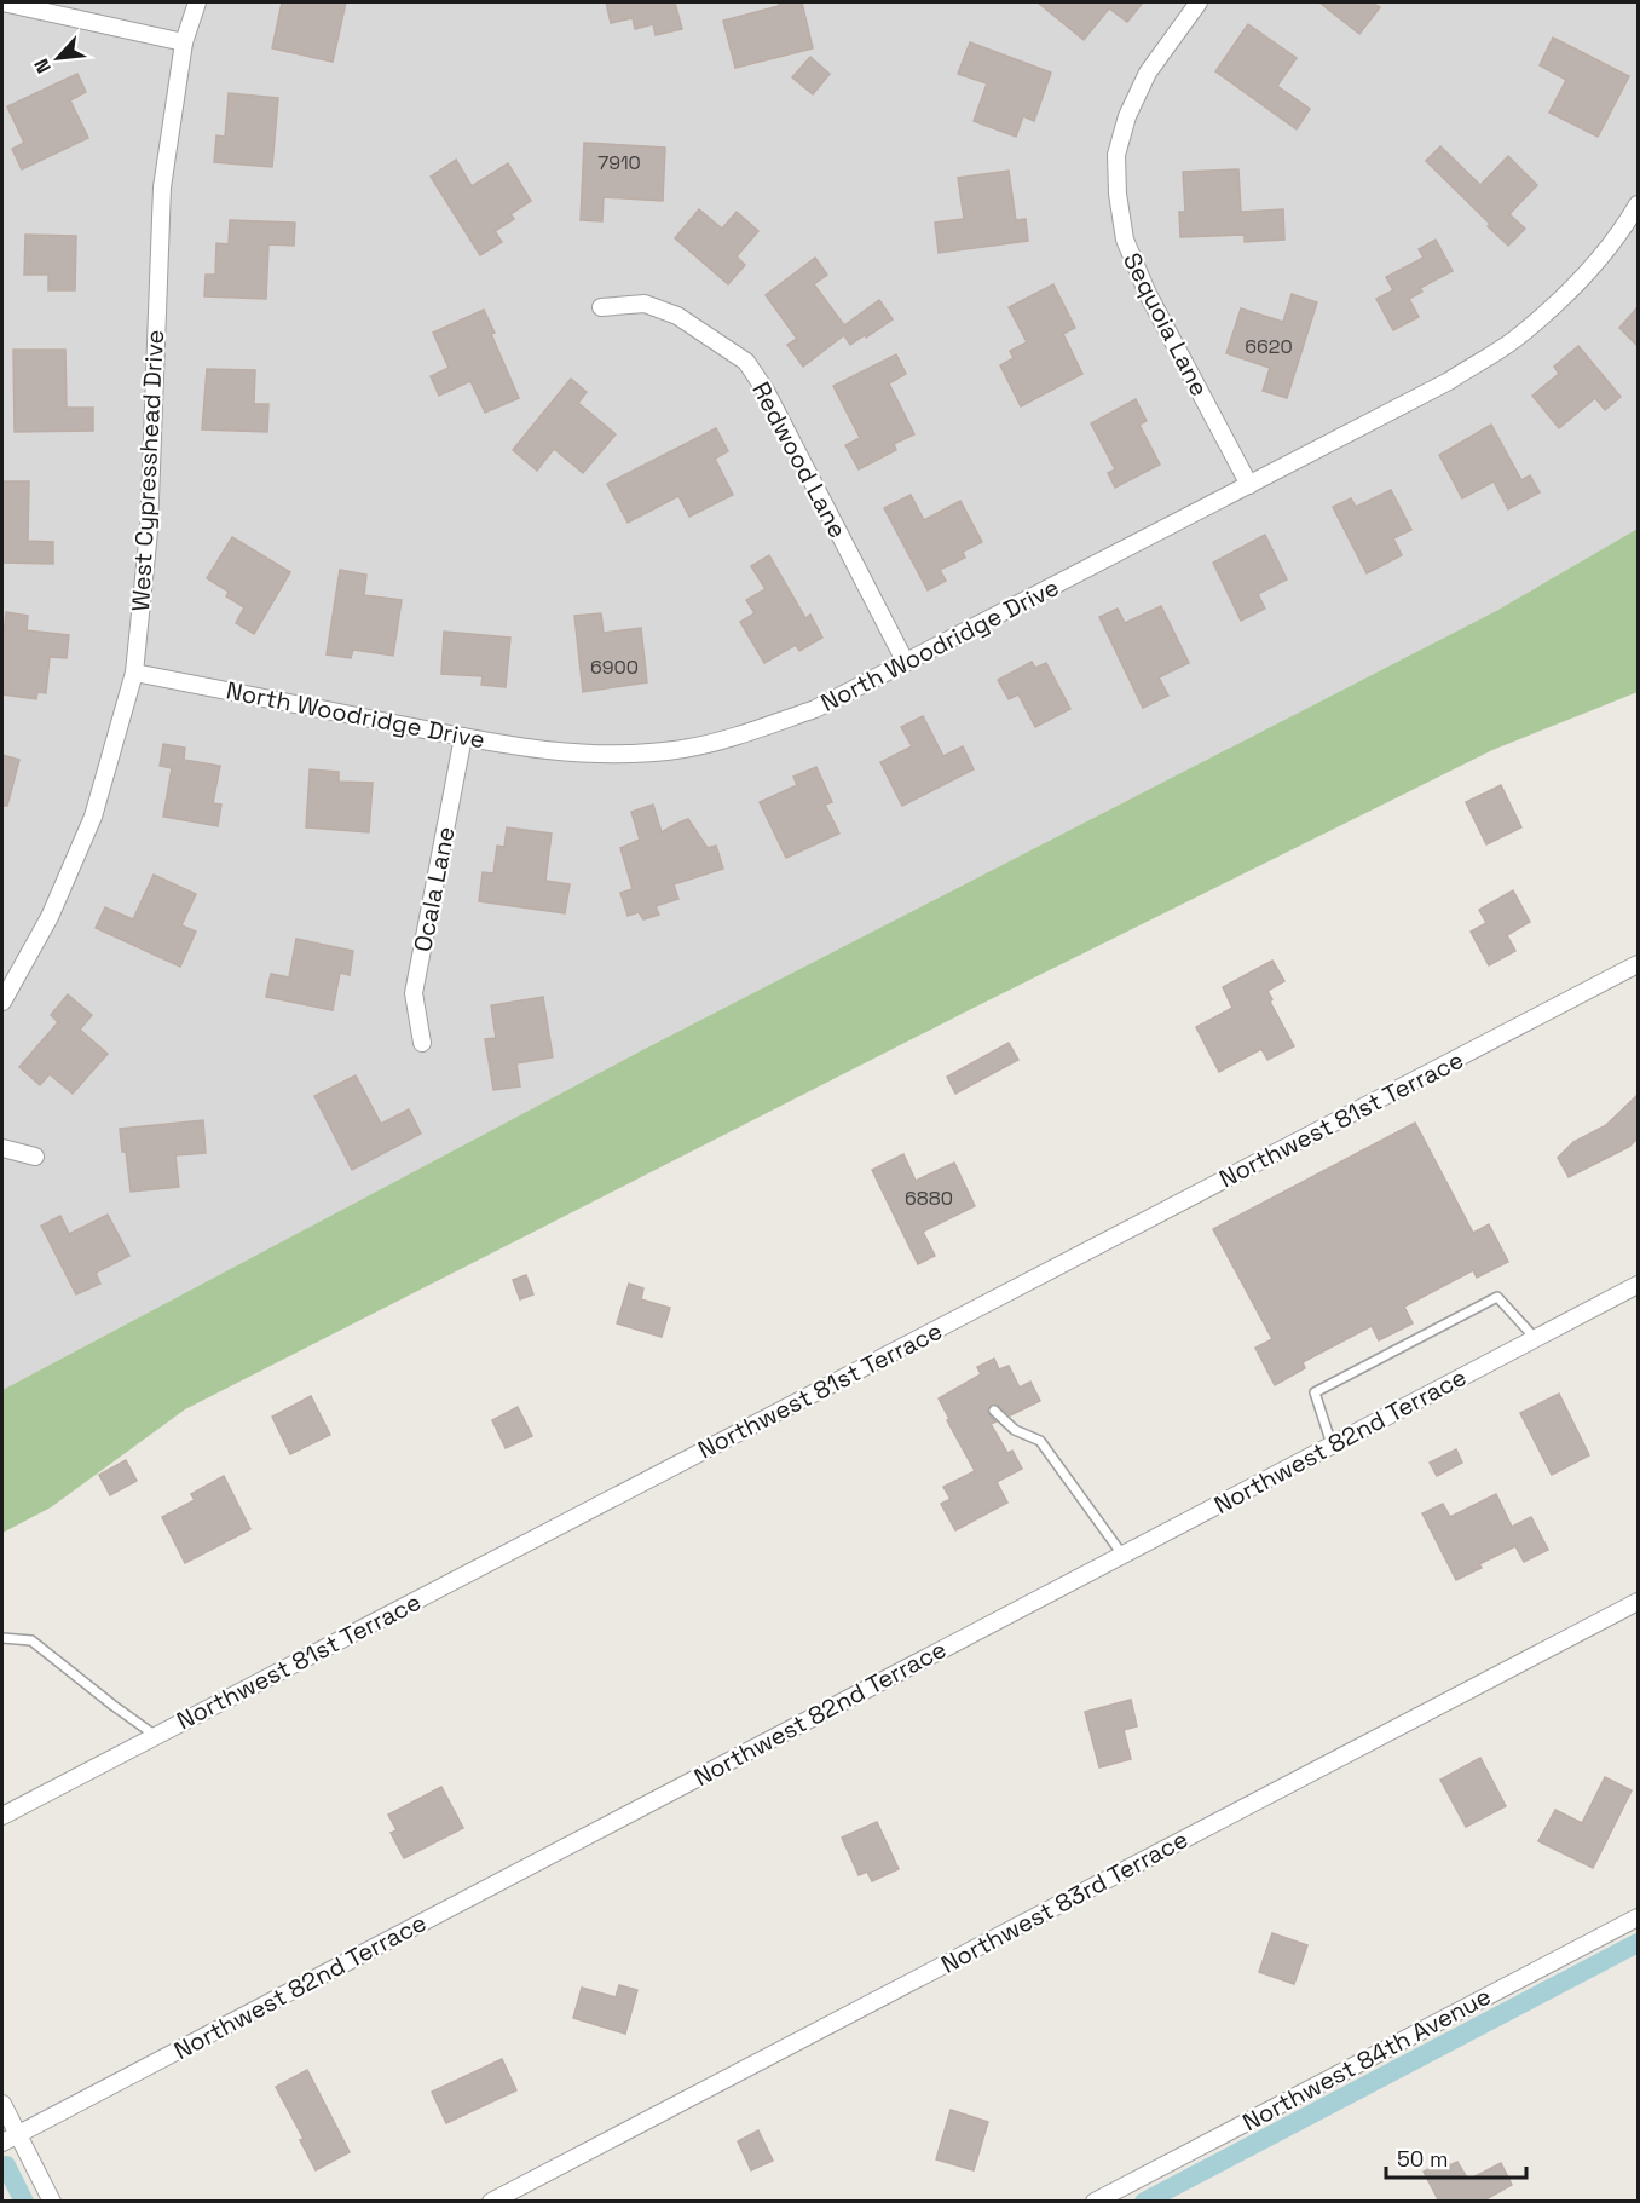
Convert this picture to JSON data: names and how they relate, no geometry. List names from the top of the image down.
{
  "streets": {
    "street": [
      "Sequoia Lane",
      "Redwood Lane",
      "West Cypresshead Drive",
      "North Woodridge Drive",
      "Ocala Lane",
      "Northwest 81st Terrace",
      "Northwest 82nd Terrace",
      "Northwest 83rd Terrace",
      "Northwest 84th Avenue"
    ]
  },
  "crossings": [
    ["Sequoia Lane", "North Woodridge Drive"],
    ["Redwood Lane", "North Woodridge Drive"],
    ["West Cypresshead Drive", "North Woodridge Drive"],
    ["North Woodridge Drive", "Ocala Lane"]
  ],
  "house_numbers": [
    "7910",
    "6620",
    "6900",
    "6880"
  ],
  "scale_bar": "50 m",
  "north": "bottom left"
}
